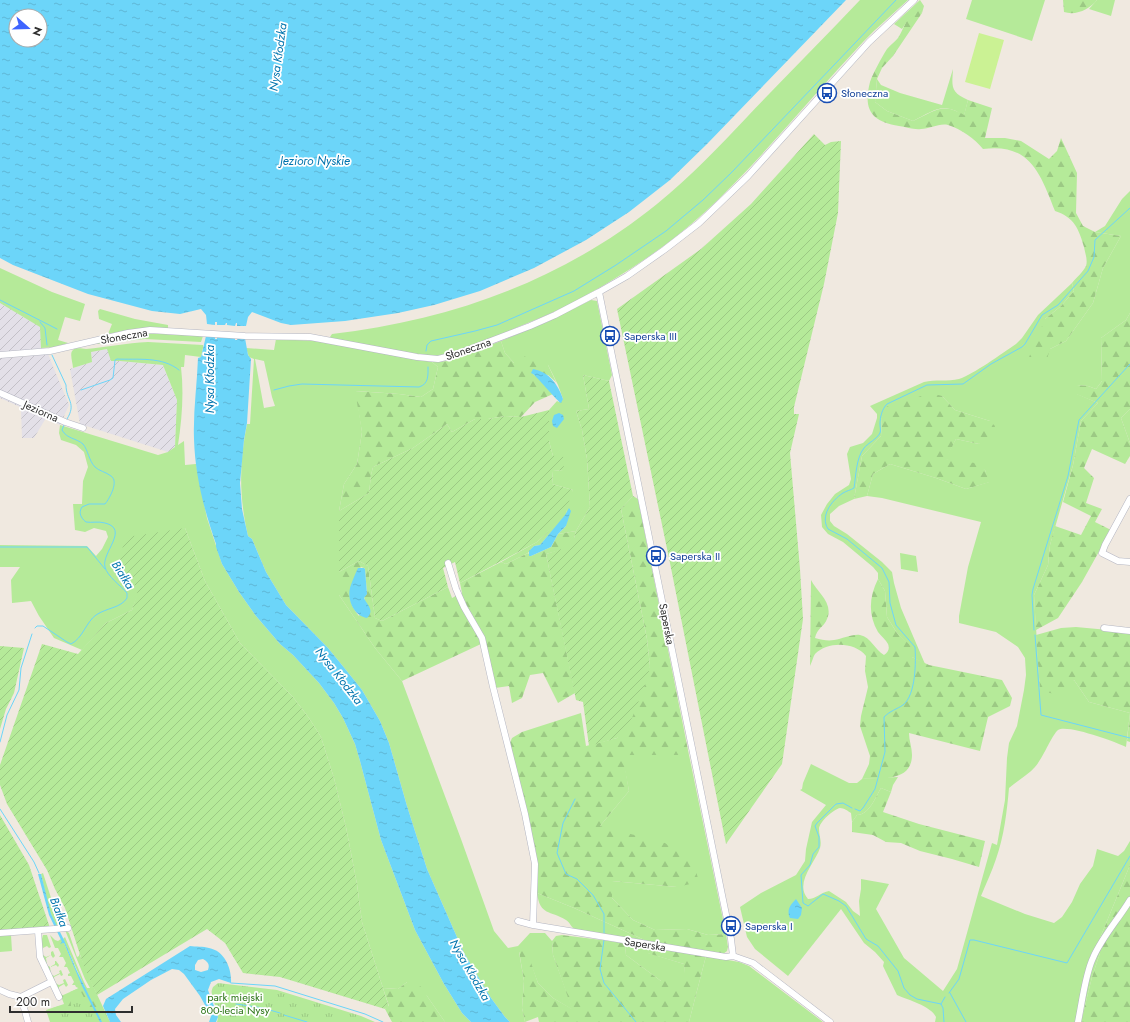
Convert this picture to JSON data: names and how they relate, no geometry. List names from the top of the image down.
{
  "streets": {
    "street": ["Słoneczna", "Jeziorna", "Saperska"]
  },
  "crossings": [
    ["Słoneczna", "Saperska"]
  ],
  "water": ["Nysa Kłodzka", "Jezioro Nyskie", "Białka"],
  "parks": ["park miejski 800-lecia Nysy"],
  "places": {
    "bus stop": [
      "Słoneczna",
      "Saperska III",
      "Saperska II",
      "Saperska I"
    ]
  },
  "scale_bar": "200 m",
  "north": "right"
}
